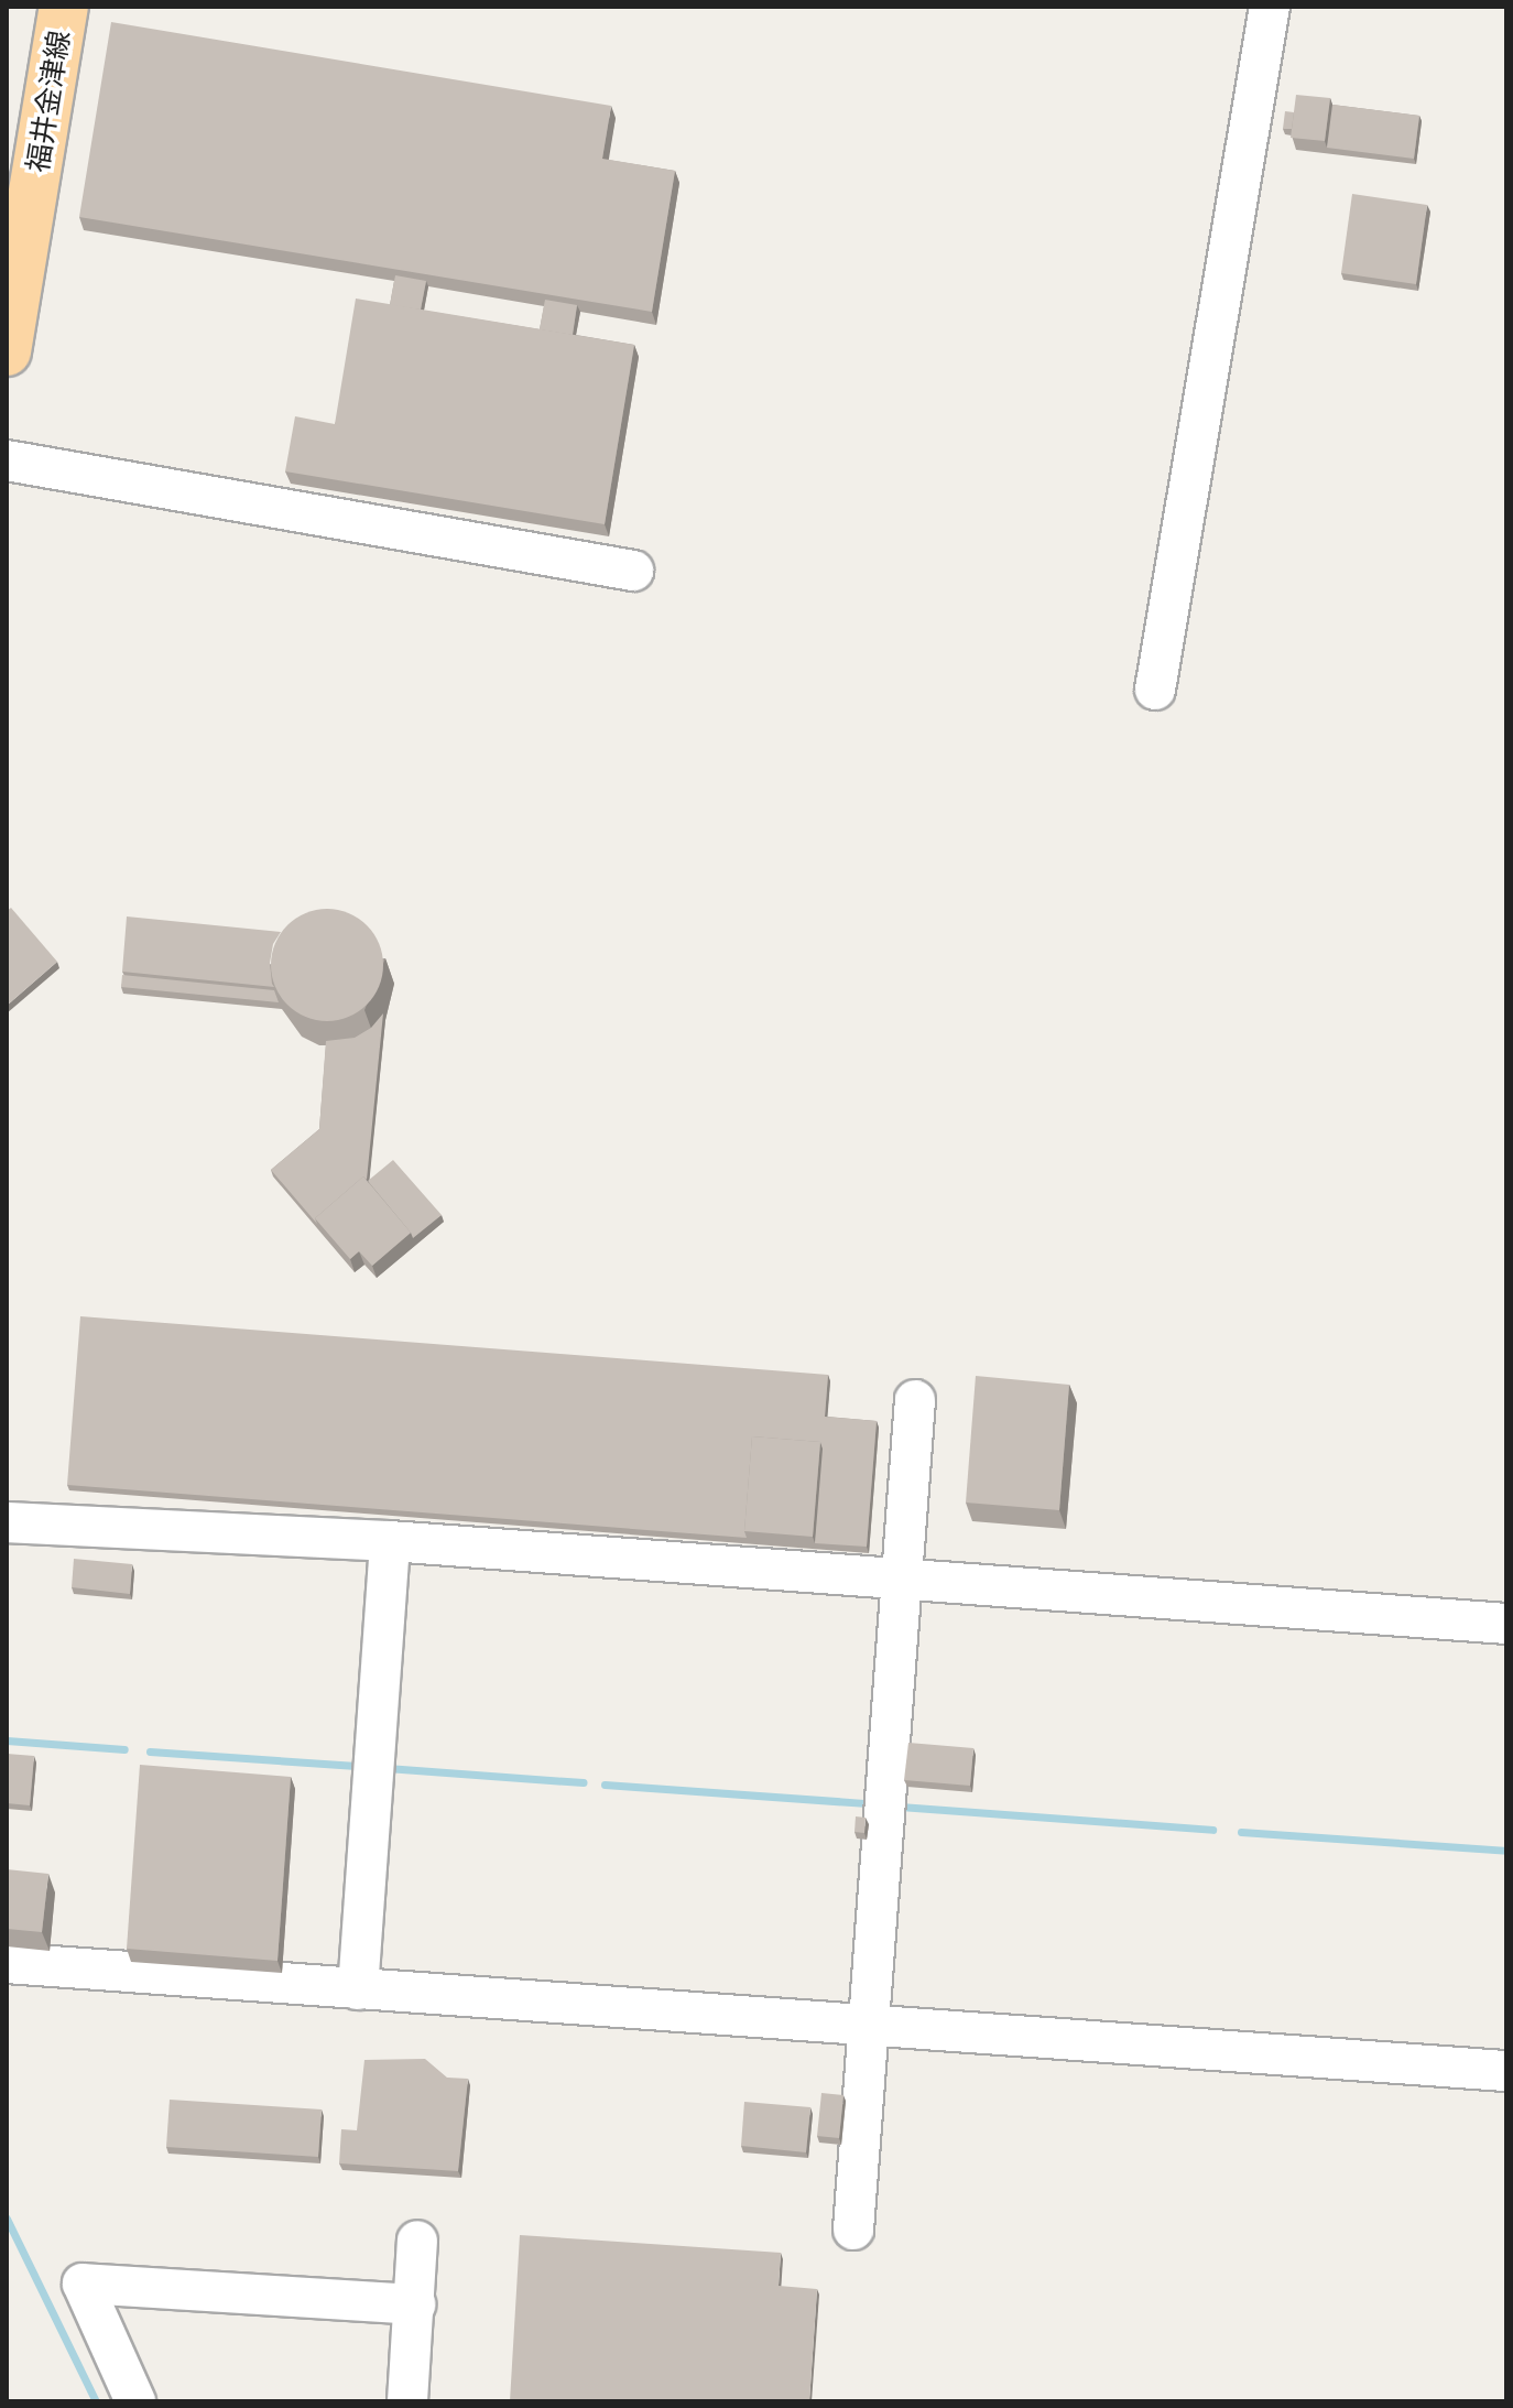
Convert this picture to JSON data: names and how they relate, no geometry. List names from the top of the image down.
{
  "streets": {
    "main road": ["福井金津線"]
  }
}
